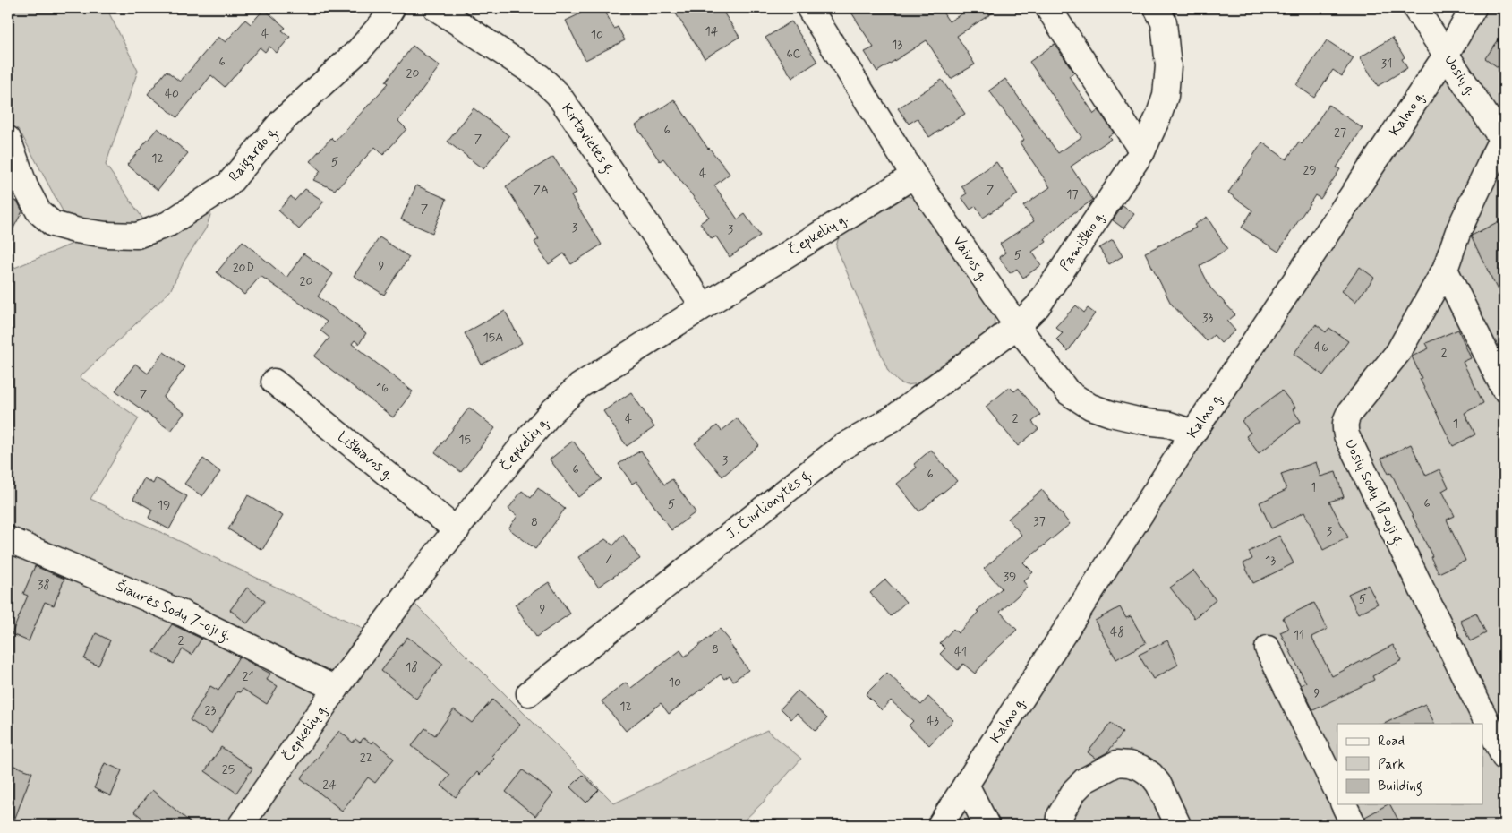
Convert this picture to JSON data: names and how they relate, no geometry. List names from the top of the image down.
{
  "streets": {
    "street": [
      "Uosių g.",
      "Kalno g.",
      "Kirtavietės g.",
      "Raigardo g.",
      "Čepkelių g.",
      "Pamiškio g.",
      "Vaivos g.",
      "Liškiavos g.",
      "Uosių Sodų 18-oji g.",
      "J. Čiurlionytės g.",
      "Šiaurės Sodų 7-oji g."
    ]
  },
  "crossings": [
    ["Uosių g.", "Kalno g."],
    ["Uosių g.", "Uosių Sodų 18-oji g."],
    ["Kalno g.", "Vaivos g."],
    ["Kirtavietės g.", "Čepkelių g."],
    ["Čepkelių g.", "Vaivos g."],
    ["Čepkelių g.", "Liškiavos g."],
    ["Čepkelių g.", "Šiaurės Sodų 7-oji g."],
    ["Pamiškio g.", "Vaivos g."],
    ["Pamiškio g.", "J. Čiurlionytės g."],
    ["Vaivos g.", "J. Čiurlionytės g."]
  ],
  "house_numbers": [
    "14",
    "4",
    "10",
    "13",
    "6C",
    "6",
    "31",
    "20",
    "40",
    "6",
    "27",
    "7",
    "12",
    "5",
    "29",
    "4",
    "7A",
    "7",
    "17",
    "7",
    "3",
    "3",
    "5",
    "9",
    "20D",
    "20",
    "33",
    "15A",
    "46",
    "2",
    "16",
    "7",
    "2",
    "4",
    "1",
    "15",
    "3",
    "6",
    "6",
    "1",
    "6",
    "5",
    "19",
    "37",
    "8",
    "3",
    "7",
    "13",
    "39",
    "38",
    "5",
    "9",
    "48",
    "11",
    "2",
    "8",
    "41",
    "18",
    "21",
    "10",
    "9",
    "12",
    "23",
    "43",
    "22",
    "25",
    "24"
  ],
  "legend": ["Road", "Park", "Building"]
}
